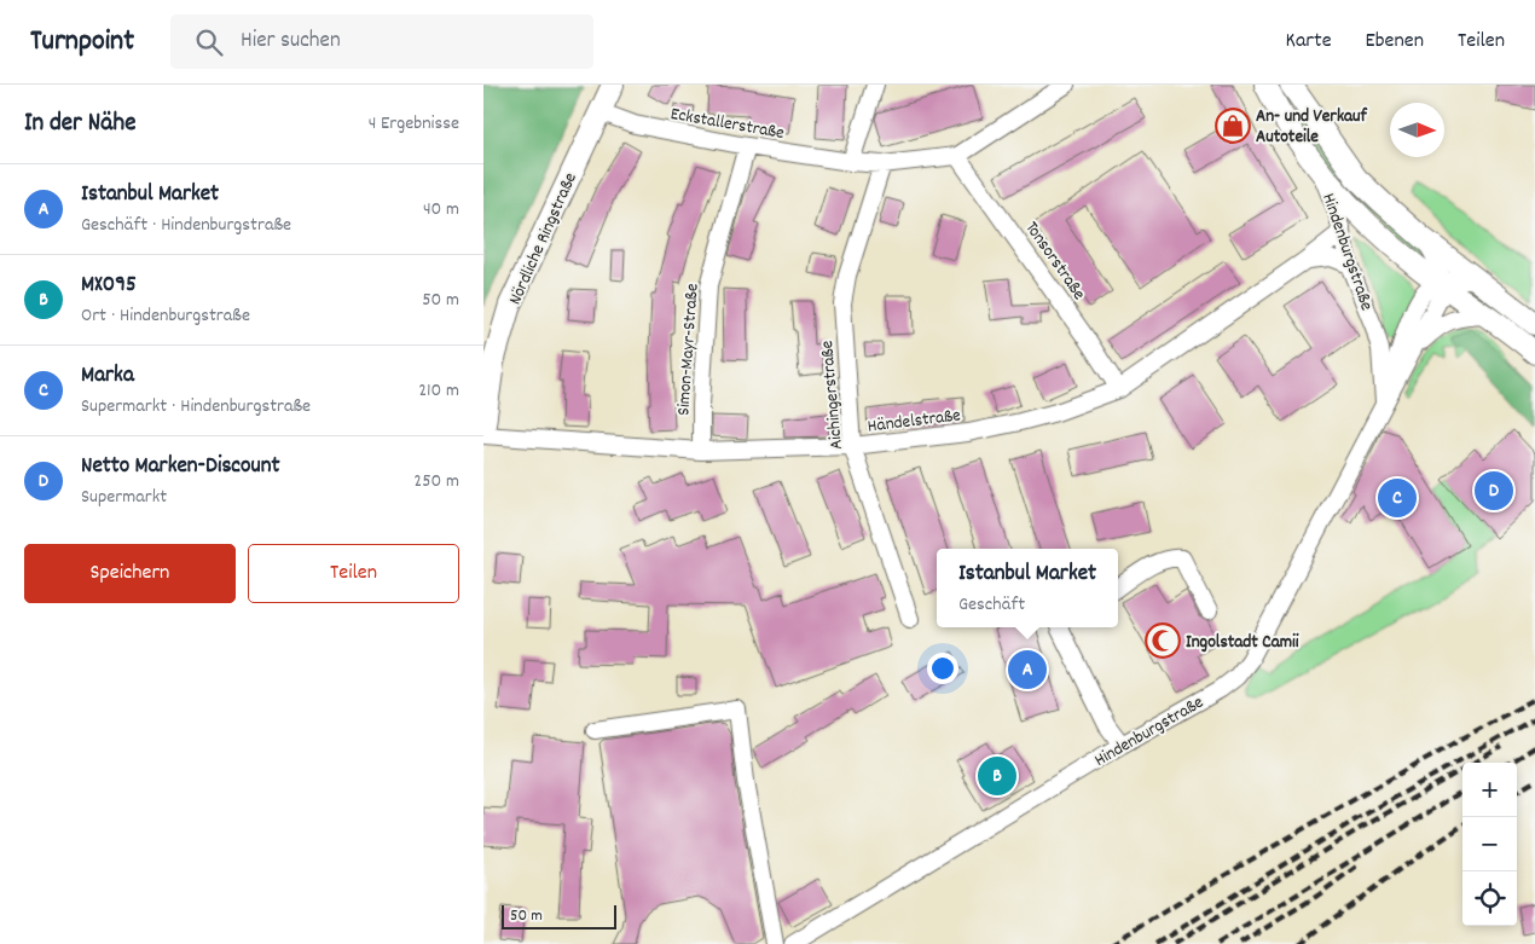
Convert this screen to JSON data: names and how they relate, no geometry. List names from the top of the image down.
{
  "streets": {
    "main road": ["Nördliche Ringstraße", "Hindenburgstraße"],
    "street": [
      "Eckstallerstraße",
      "Tonsorstraße",
      "Simon-Mayr-Straße",
      "Aichingerstraße",
      "Händelstraße"
    ]
  },
  "crossings": [
    ["Eckstallerstraße", "Nördliche Ringstraße"],
    ["Eckstallerstraße", "Tonsorstraße"],
    ["Eckstallerstraße", "Simon-Mayr-Straße"],
    ["Eckstallerstraße", "Aichingerstraße"],
    ["Nördliche Ringstraße", "Händelstraße"],
    ["Hindenburgstraße", "Händelstraße"],
    ["Tonsorstraße", "Händelstraße"],
    ["Simon-Mayr-Straße", "Händelstraße"],
    ["Aichingerstraße", "Händelstraße"]
  ],
  "places": {
    "shop": ["An- und Verkauf Autoteile"],
    "mosque": ["Ingolstadt Camii"]
  },
  "scale_bar": "50 m",
  "north": "right",
  "page": {
    "header": "Turnpoint",
    "search": "Hier suchen",
    "nav": ["Karte", "Ebenen", "Teilen"],
    "heading": ["In der Nähe", "4 Ergebnisse"],
    "list": [
      {
        "mark": "A",
        "name": "Istanbul Market",
        "note": "Geschäft · Hindenburgstraße",
        "value": "40 m"
      },
      {
        "mark": "B",
        "name": "MX095",
        "note": "Ort · Hindenburgstraße",
        "value": "50 m"
      },
      {
        "mark": "C",
        "name": "Marka",
        "note": "Supermarkt · Hindenburgstraße",
        "value": "210 m"
      },
      {
        "mark": "D",
        "name": "Netto Marken-Discount",
        "note": "Supermarkt",
        "value": "250 m"
      }
    ],
    "pins": [
      "D",
      "C",
      "A",
      "B"
    ],
    "buttons": ["Speichern", "Teilen"],
    "popup": ["Istanbul Market", "Geschäft"],
    "map_buttons": ["+", "−"],
    "scale": "50 m"
  }
}
